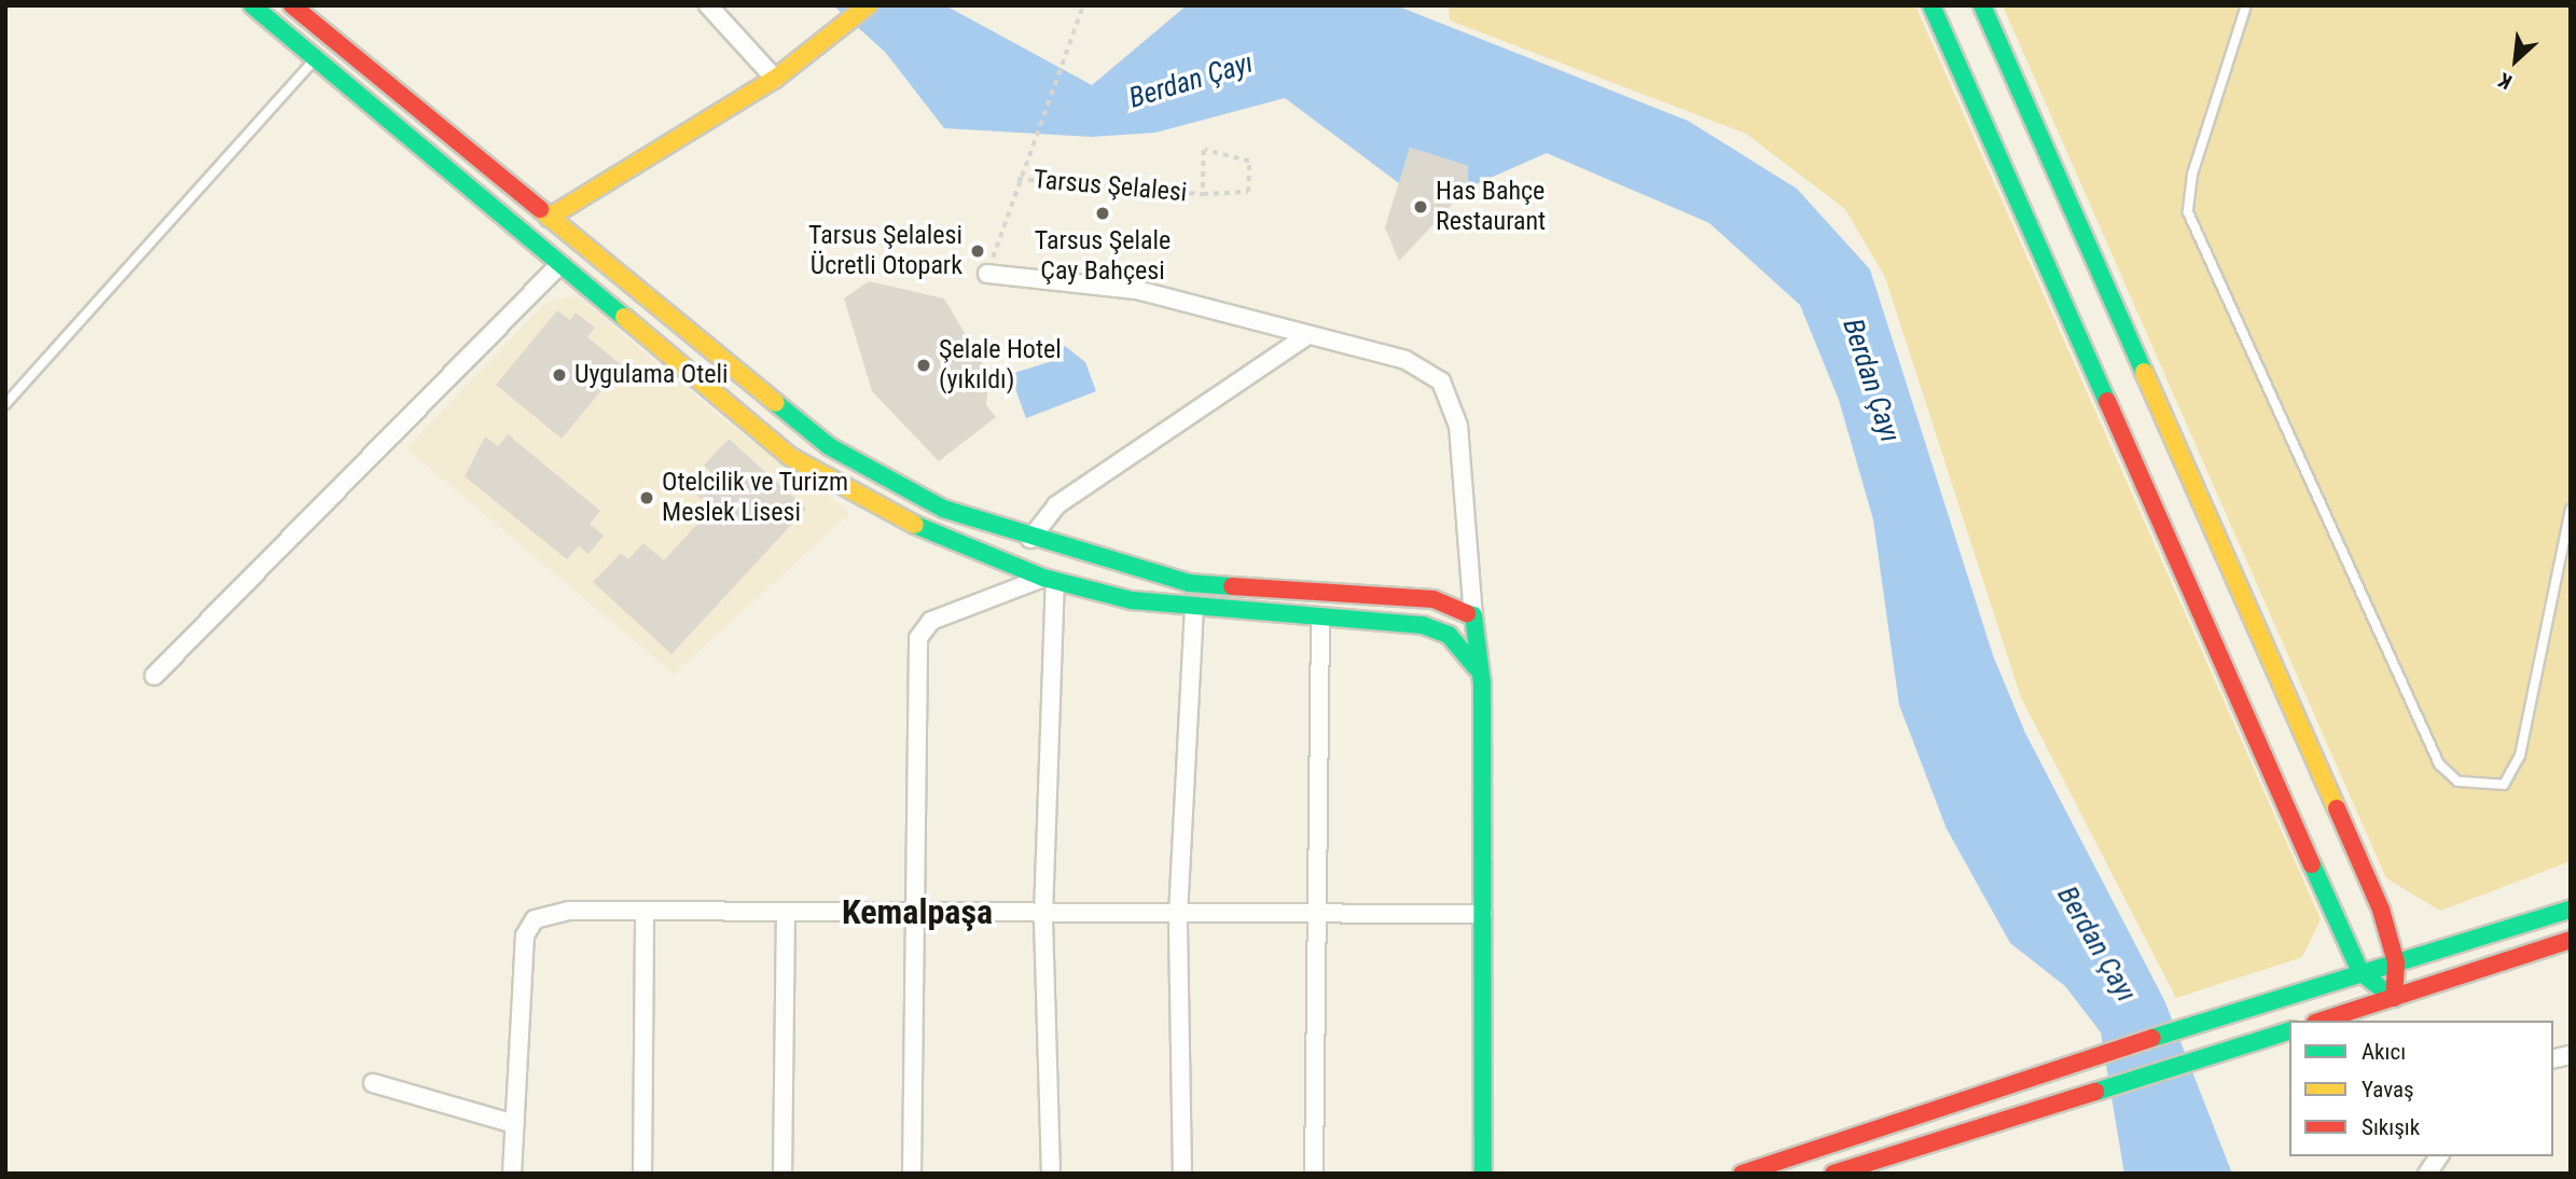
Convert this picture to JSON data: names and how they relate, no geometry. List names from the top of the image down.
{
  "streets": {
    "path": ["Tarsus Şelalesi"]
  },
  "districts": ["Kemalpaşa"],
  "water": ["Berdan Çayı"],
  "places": [
    "Has Bahçe Restaurant",
    "Tarsus Şelale Çay Bahçesi",
    "Tarsus Şelalesi Ücretli Otopark",
    "Şelale Hotel (yıkıldı)",
    "Uygulama Oteli",
    "Otelcilik ve Turizm Meslek Lisesi"
  ],
  "legend": ["Akıcı", "Yavaş", "Sıkışık"],
  "north": "bottom left"
}
